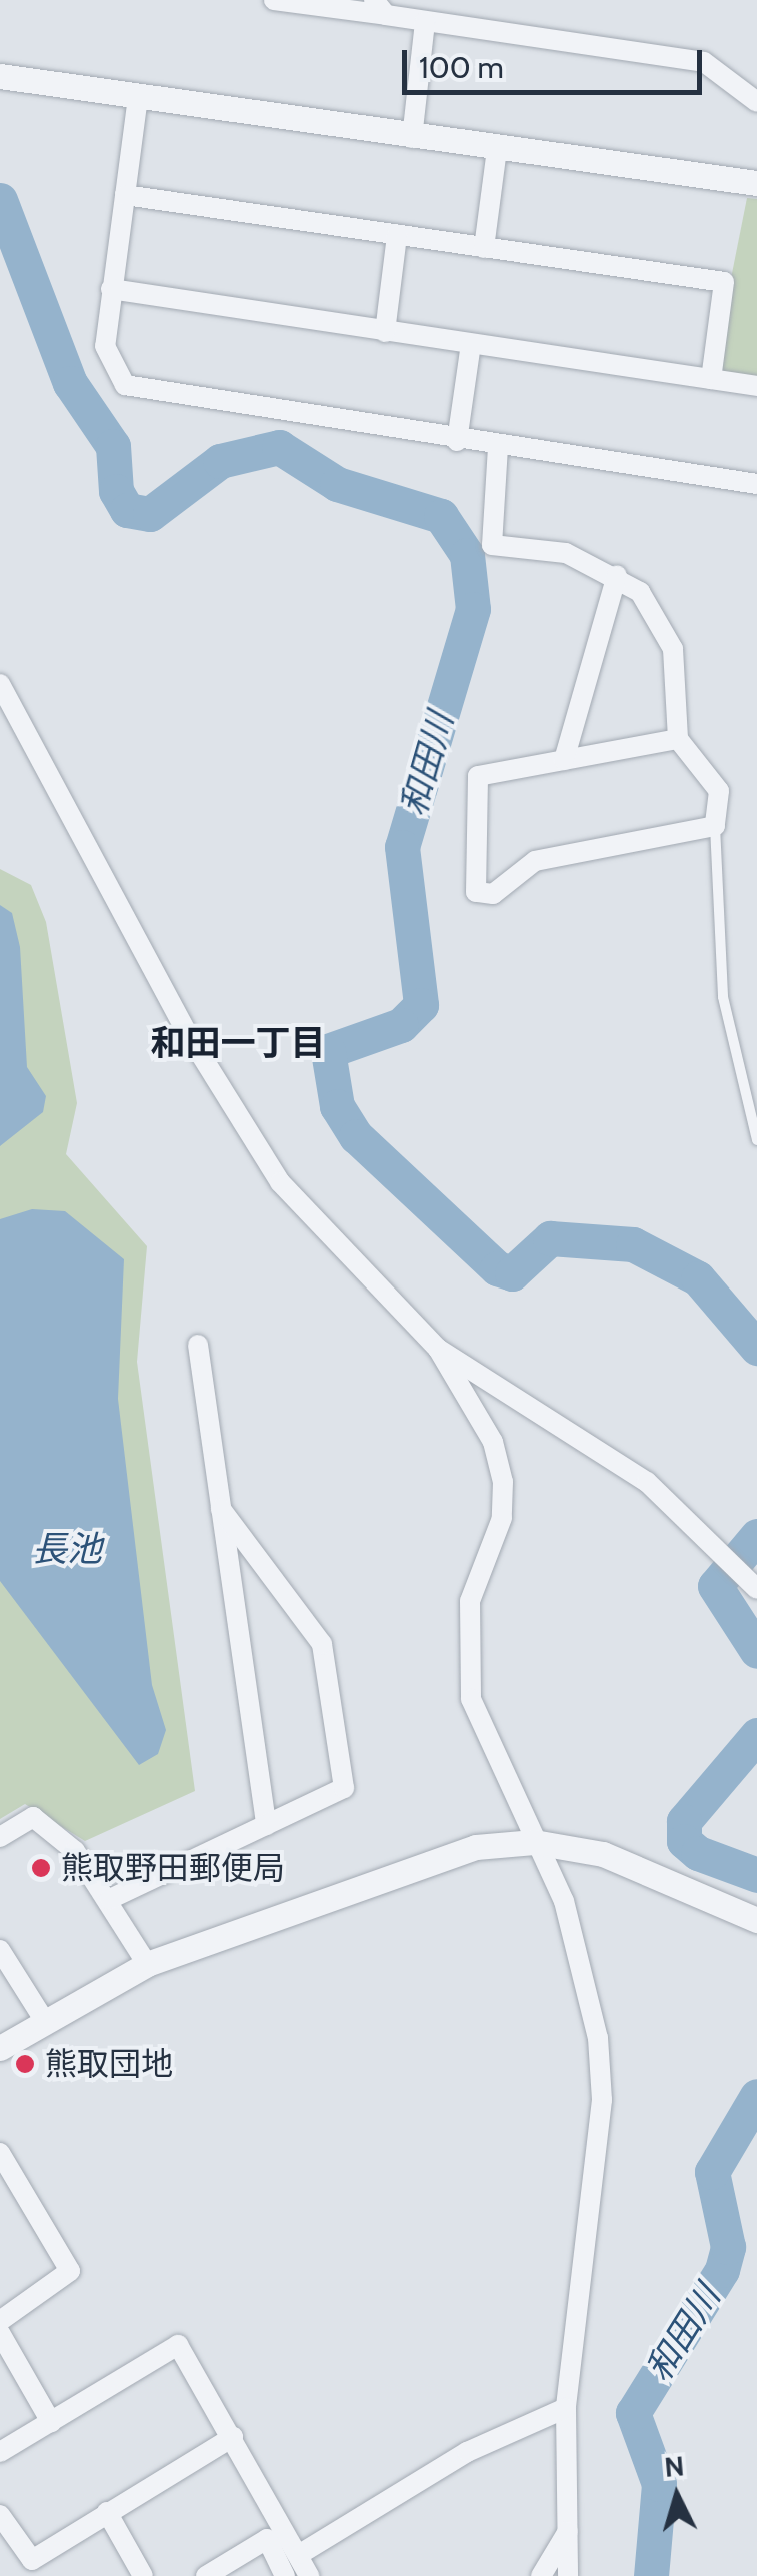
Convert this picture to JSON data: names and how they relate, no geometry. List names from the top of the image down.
{
  "districts": ["和田一丁目"],
  "water": ["和田川", "長池"],
  "places": ["熊取野田郵便局", "熊取団地"],
  "scale_bar": "100 m",
  "north": "top"
}
